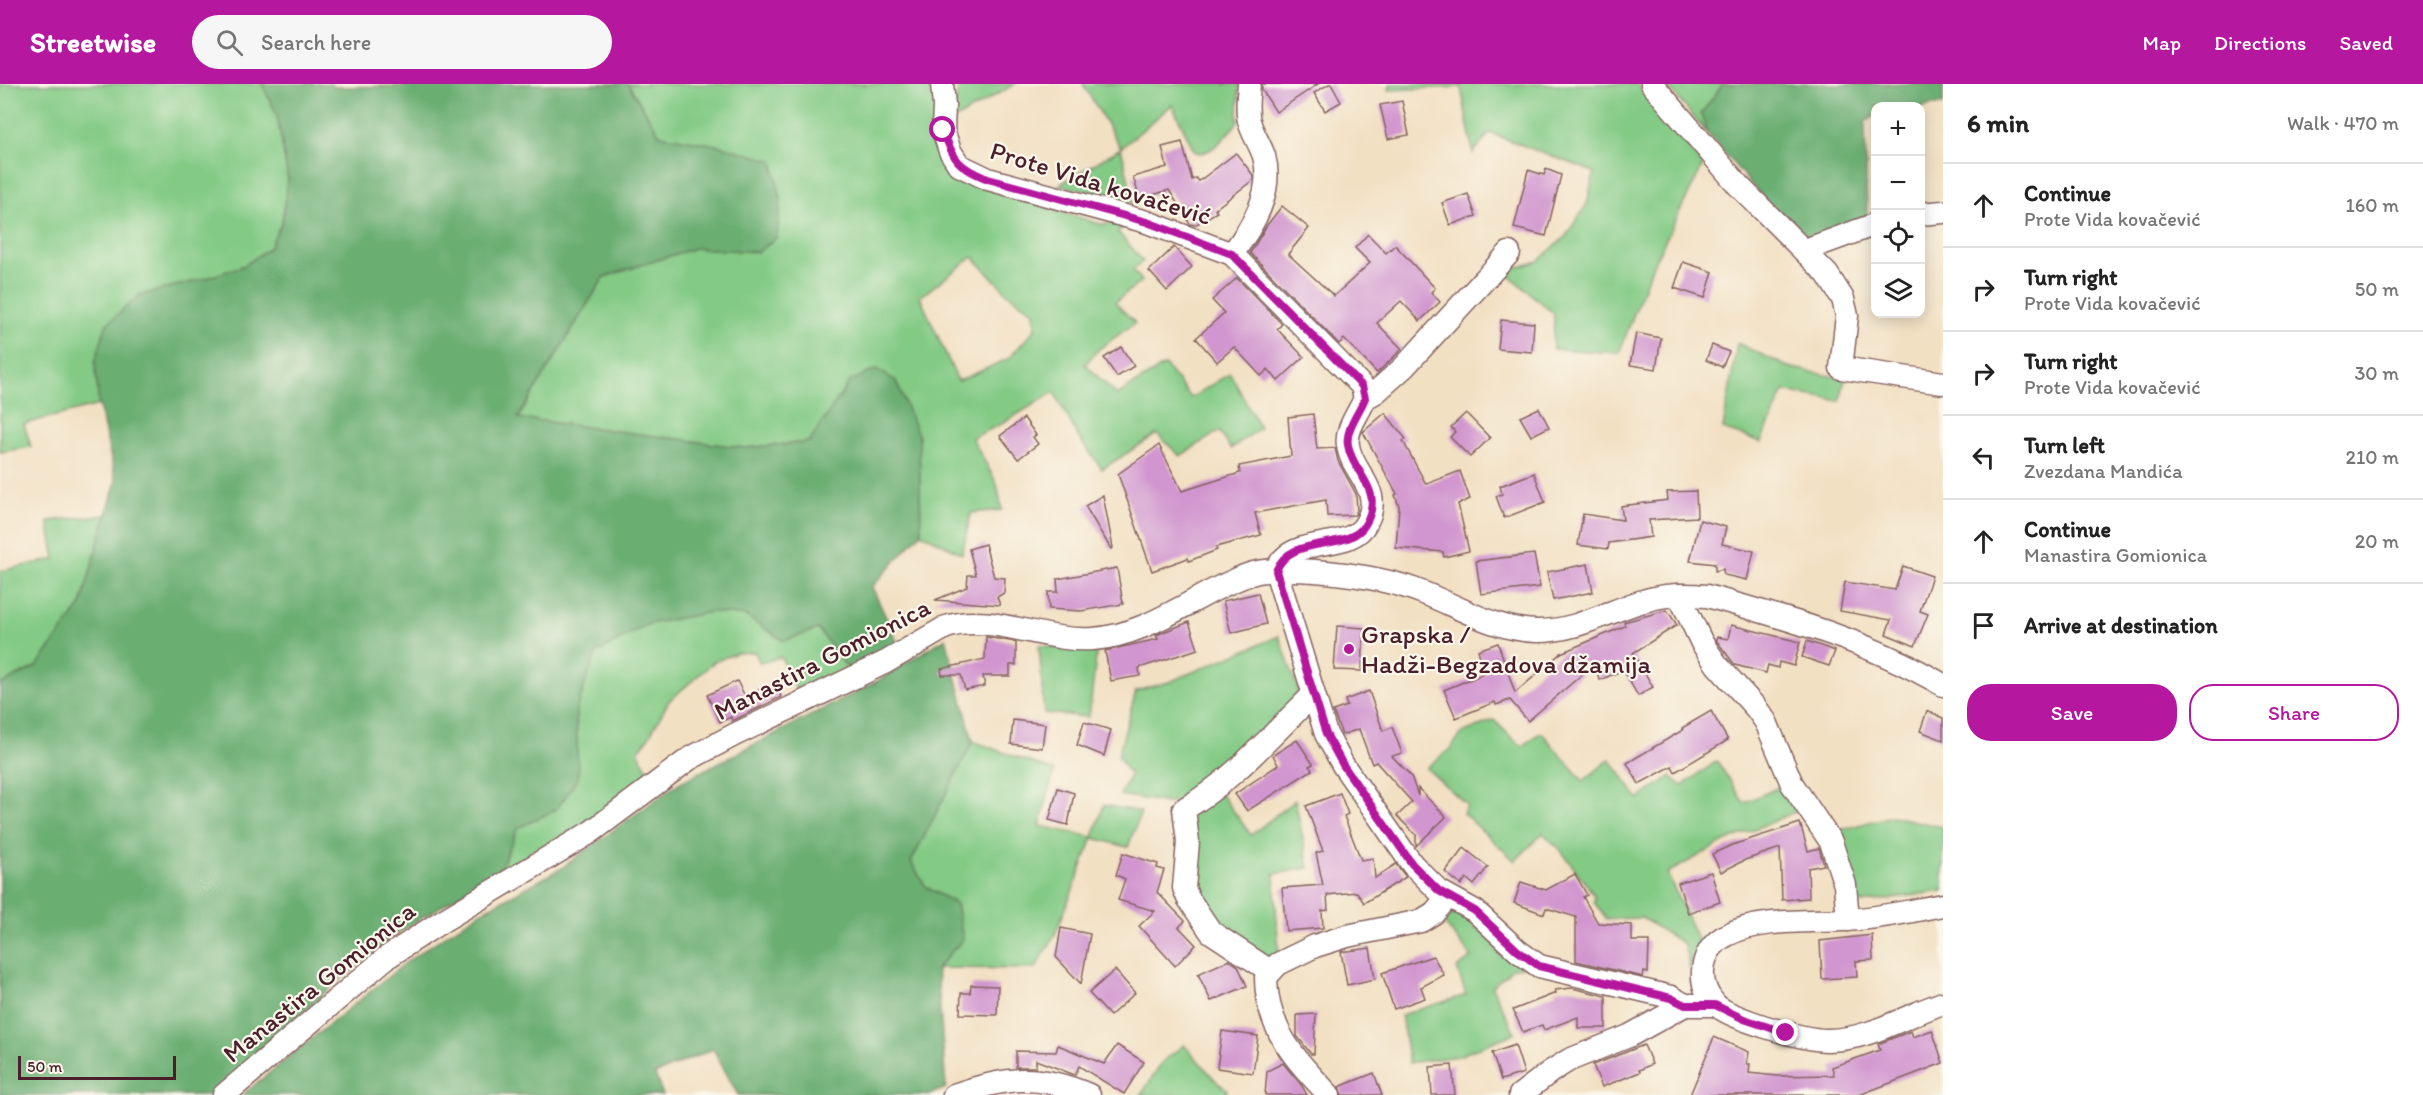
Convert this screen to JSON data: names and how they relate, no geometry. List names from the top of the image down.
{
  "streets": {
    "street": ["Prote Vida kovačević", "Manastira Gomionica"]
  },
  "places": ["Grapska / Hadži-Begzadova džamija"],
  "scale_bar": "50 m",
  "page": {
    "header": "Streetwise",
    "search": "Search here",
    "nav": ["Map", "Directions", "Saved"],
    "heading": ["6 min", "Walk · 470 m"],
    "map_buttons": ["+", "−"],
    "list": [
      ["Continue", "Prote Vida kovačević", "160 m"],
      ["Turn right", "Prote Vida kovačević", "50 m"],
      ["Turn right", "Prote Vida kovačević", "30 m"],
      ["Turn left", "Zvezdana Mandića", "210 m"],
      ["Continue", "Manastira Gomionica", "20 m"],
      "Arrive at destination"
    ],
    "buttons": ["Save", "Share"],
    "scale": "50 m"
  }
}
